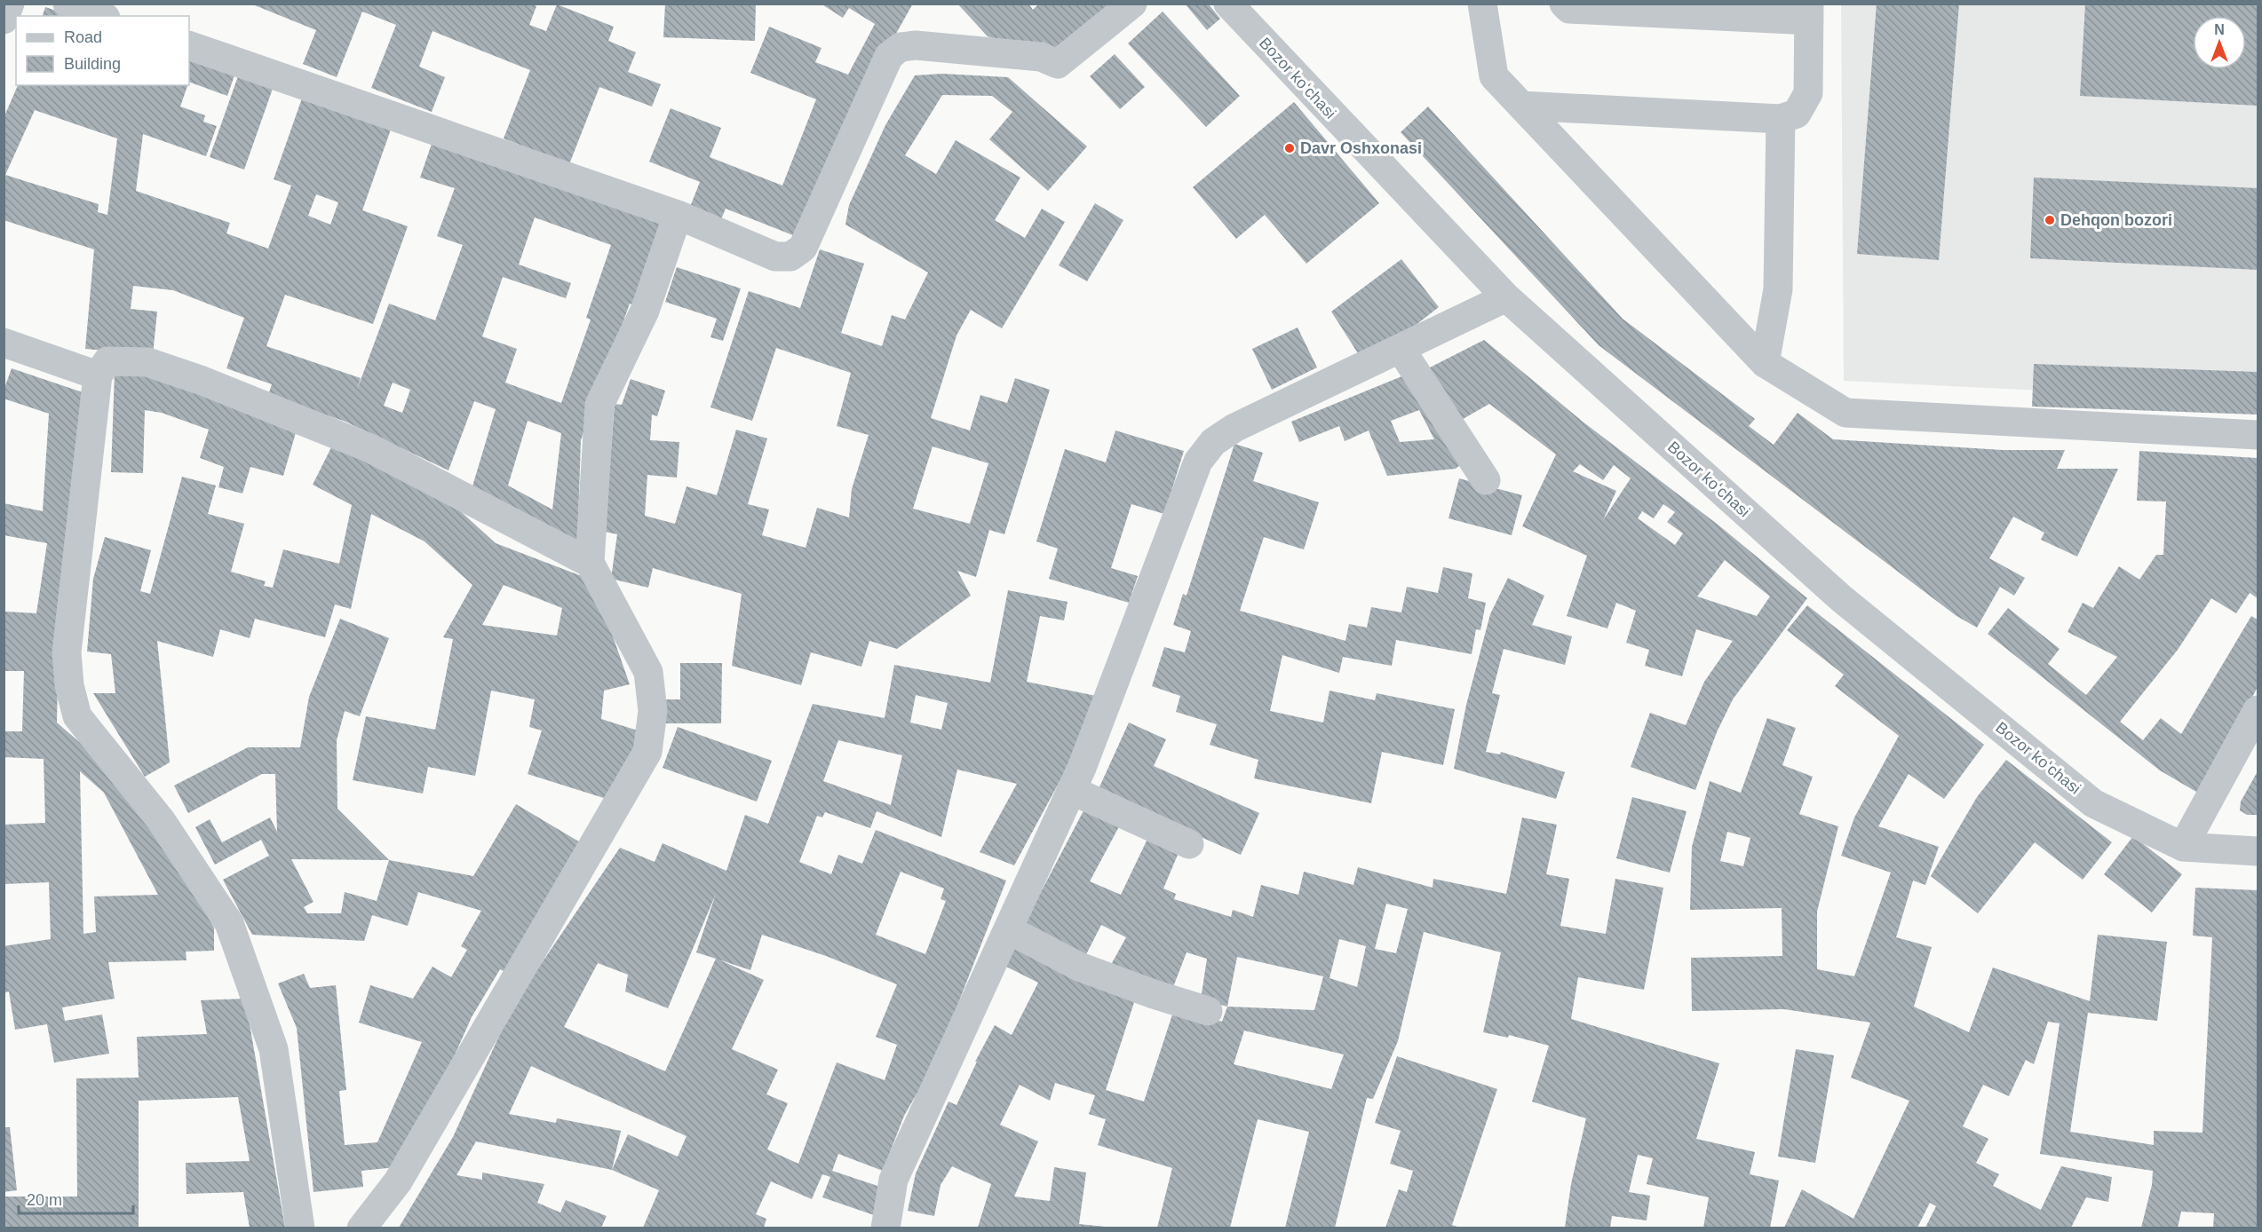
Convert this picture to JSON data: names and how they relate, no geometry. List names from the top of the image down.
{
  "streets": {
    "street": ["Bozor koʻchasi"]
  },
  "places": ["Davr Oshxonasi", "Dehqon bozori"],
  "legend": ["Road", "Building"],
  "scale_bar": "20 m",
  "north": "top"
}
